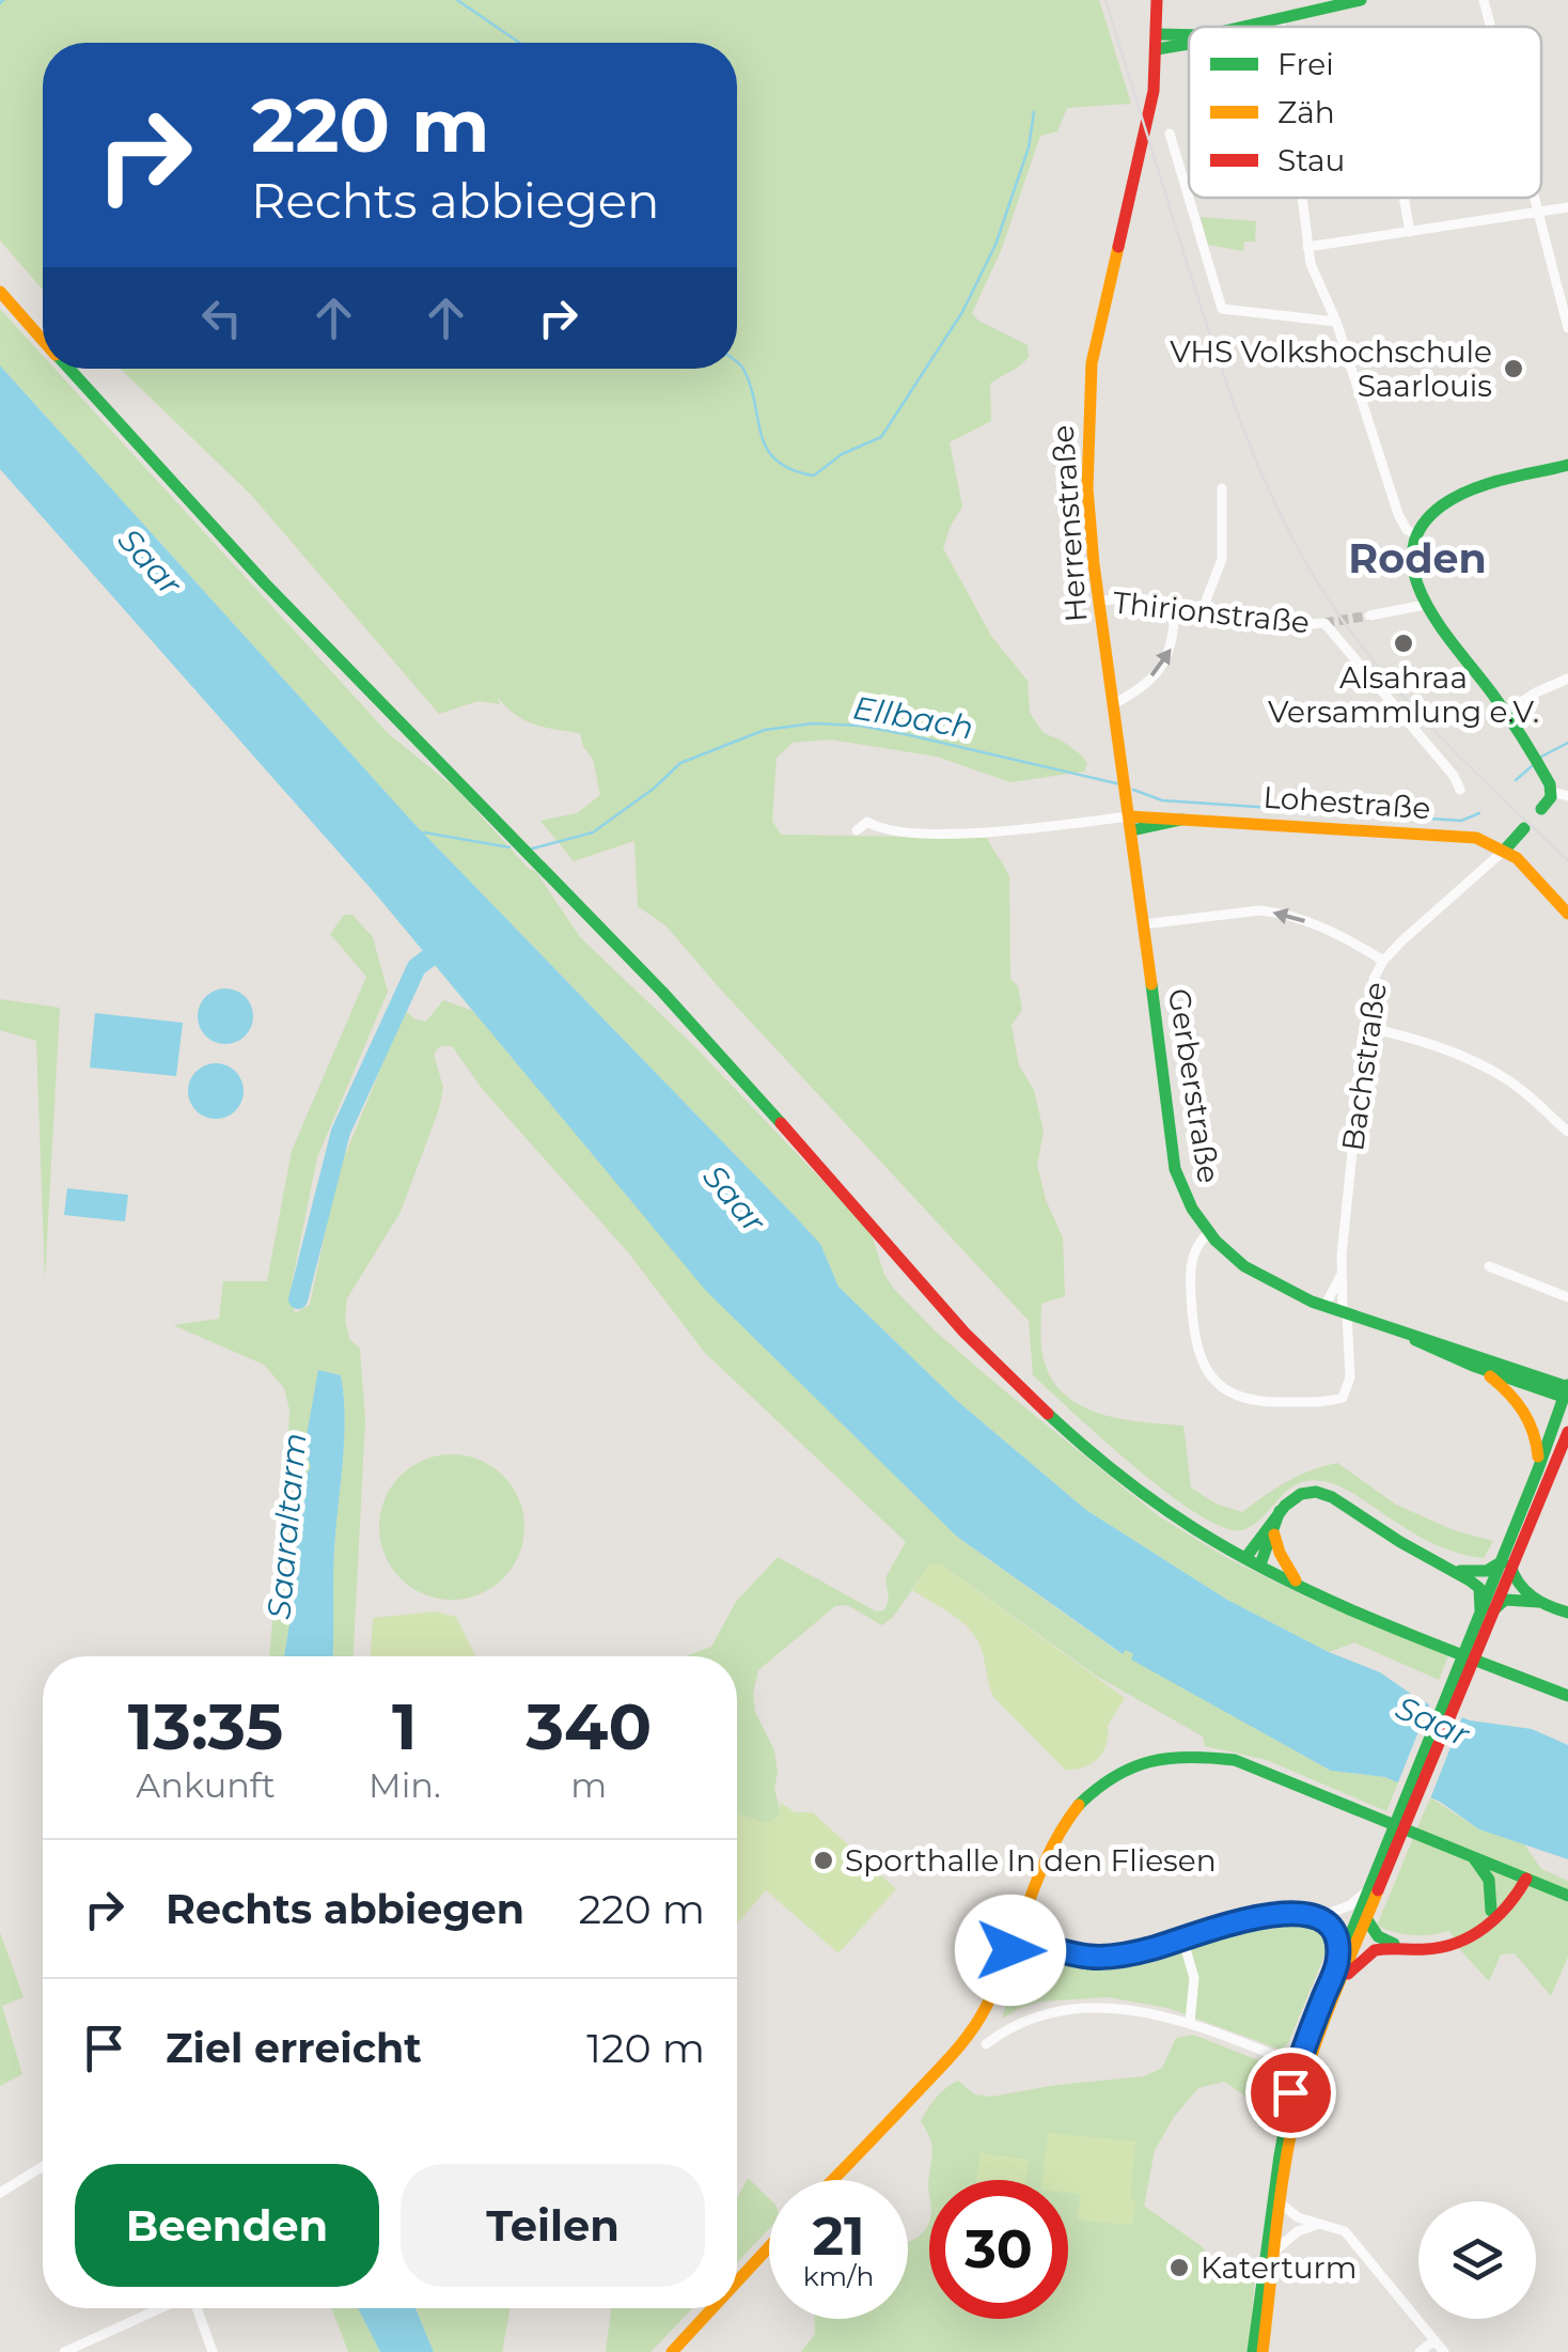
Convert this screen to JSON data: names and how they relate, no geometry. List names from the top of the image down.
{
  "streets": {
    "street": [
      "Herrenstraße",
      "Thirionstraße",
      "Lohestraße",
      "Bachstraße",
      "Gerberstraße"
    ]
  },
  "crossings": [
    ["Herrenstraße", "Thirionstraße"],
    ["Herrenstraße", "Gerberstraße"],
    ["Lohestraße", "Bachstraße"],
    ["Lohestraße", "Gerberstraße"],
    ["Bachstraße", "Gerberstraße"]
  ],
  "districts": ["Roden"],
  "water": ["Saar", "Ellbach", "Saaraltarm"],
  "places": [
    "VHS Volkshochschule Saarlouis",
    "Alsahraa Versammlung e.V.",
    "Sporthalle In den Fliesen",
    "Katerturm"
  ],
  "legend": ["Frei", "Zäh", "Stau"],
  "page": {
    "turn": ["220 m", "Rechts abbiegen"],
    "eta": [
      "13:35",
      "Ankunft",
      "1",
      "Min.",
      "340",
      "m"
    ],
    "list": [
      {
        "name": "Rechts abbiegen",
        "value": "220 m"
      },
      {
        "name": "Ziel erreicht",
        "value": "120 m"
      }
    ],
    "buttons": ["Beenden", "Teilen"],
    "speed": "21 km/h",
    "limit": "30"
  }
}
